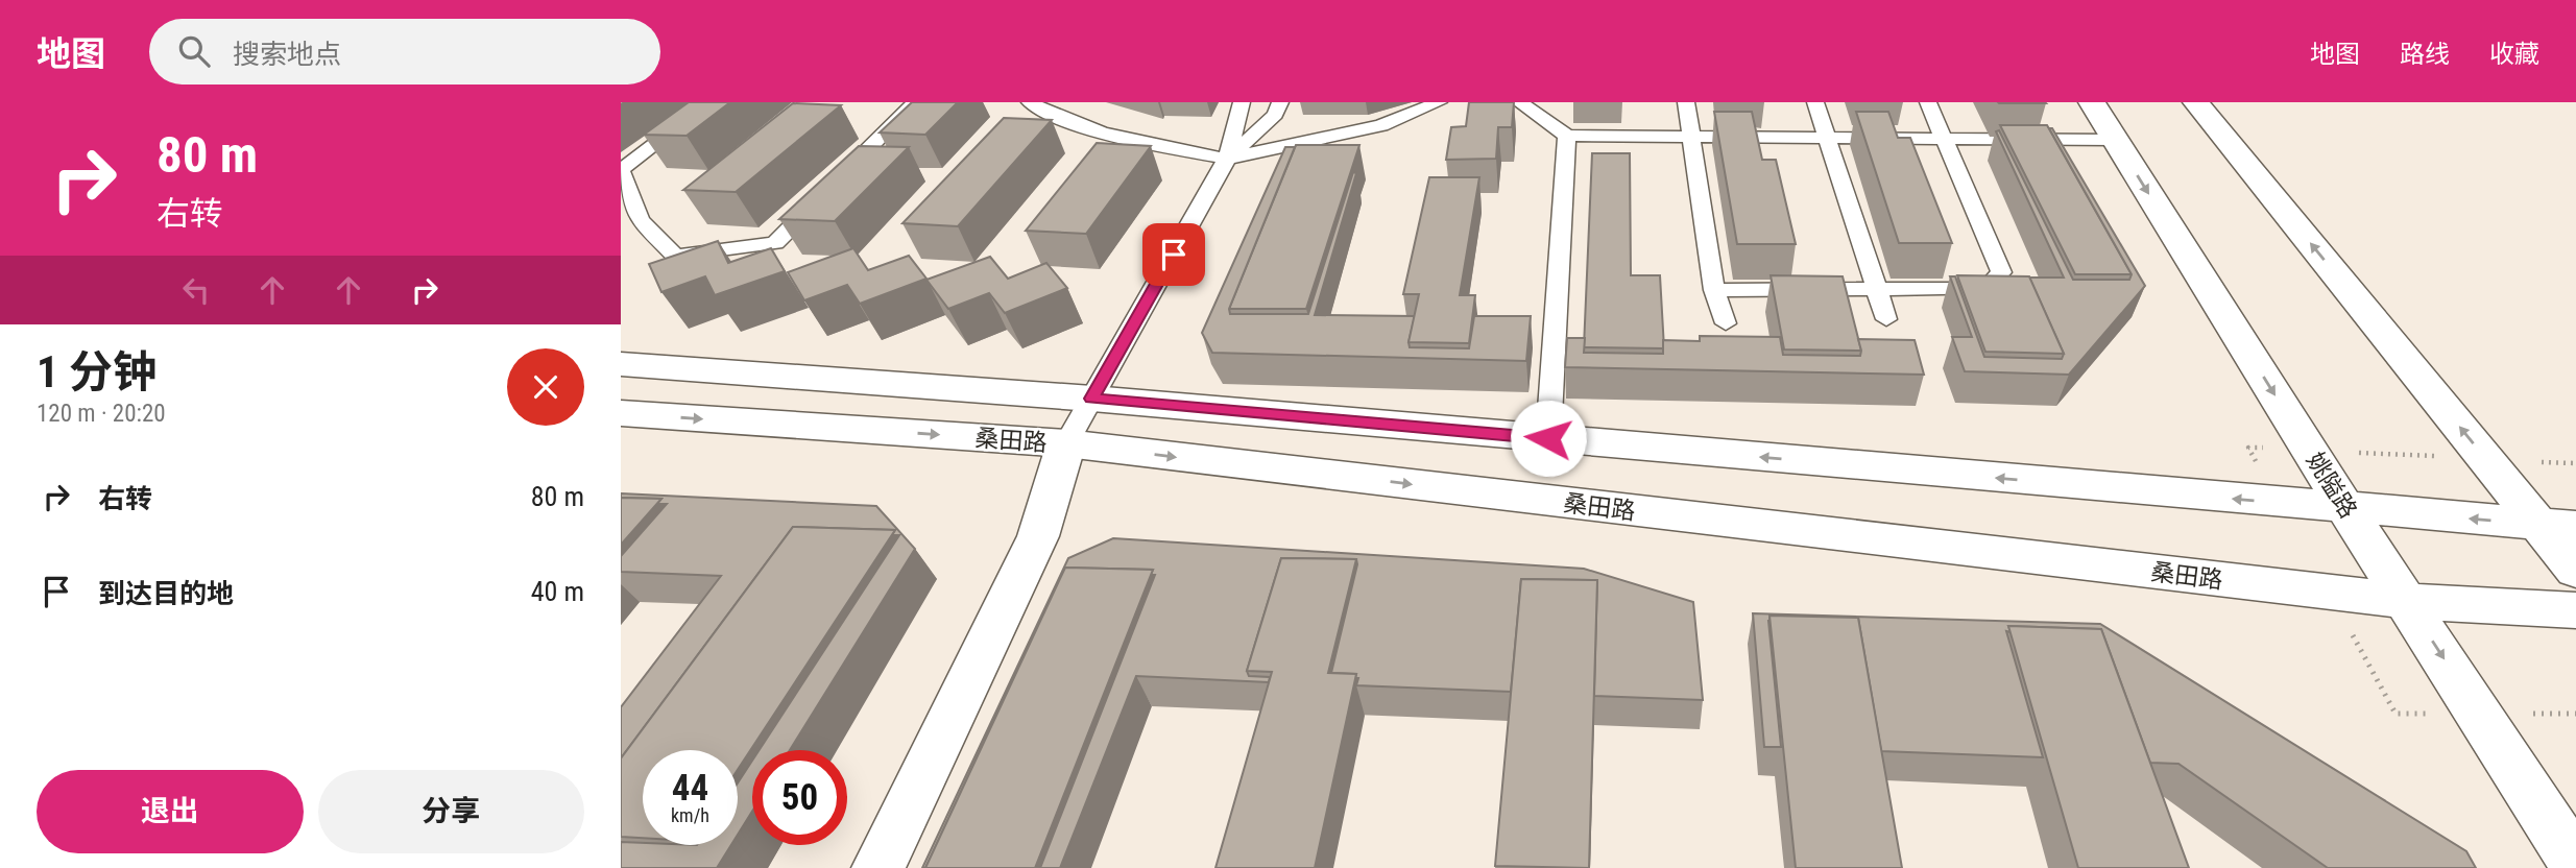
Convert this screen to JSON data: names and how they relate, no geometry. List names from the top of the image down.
{
  "streets": {
    "main road": ["桑田路", "姚隘路"]
  },
  "crossings": [
    ["桑田路", "姚隘路"]
  ],
  "page": {
    "header": "地图",
    "search": "搜索地点",
    "nav": ["地图", "路线", "收藏"],
    "turn": ["80 m", "右转"],
    "heading": ["1 分钟", "120 m · 20:20"],
    "list": [
      {
        "name": "右转",
        "value": "80 m"
      },
      {
        "name": "到达目的地",
        "value": "40 m"
      }
    ],
    "speed": "44 km/h",
    "limit": "50",
    "buttons": ["退出", "分享"]
  }
}
